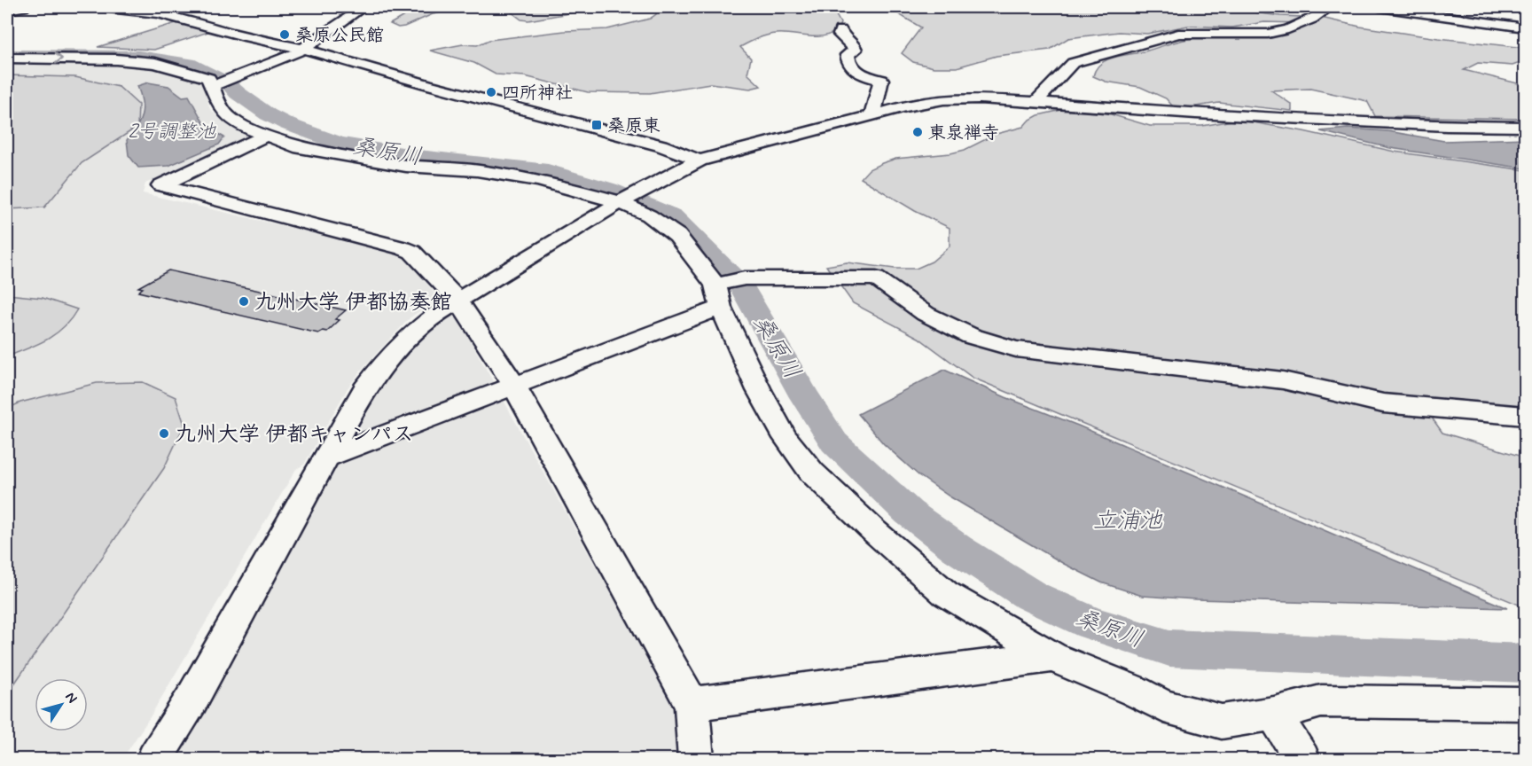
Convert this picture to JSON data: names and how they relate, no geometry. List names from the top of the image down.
{
  "water": ["2号調整池", "桑原川", "立浦池"],
  "places": {
    "other": [
      "桑原公民館",
      "四所神社",
      "東泉禅寺",
      "九州大学 伊都協奏館",
      "九州大学 伊都キャンパス"
    ],
    "transit": ["桑原東"]
  },
  "north": "top right"
}
